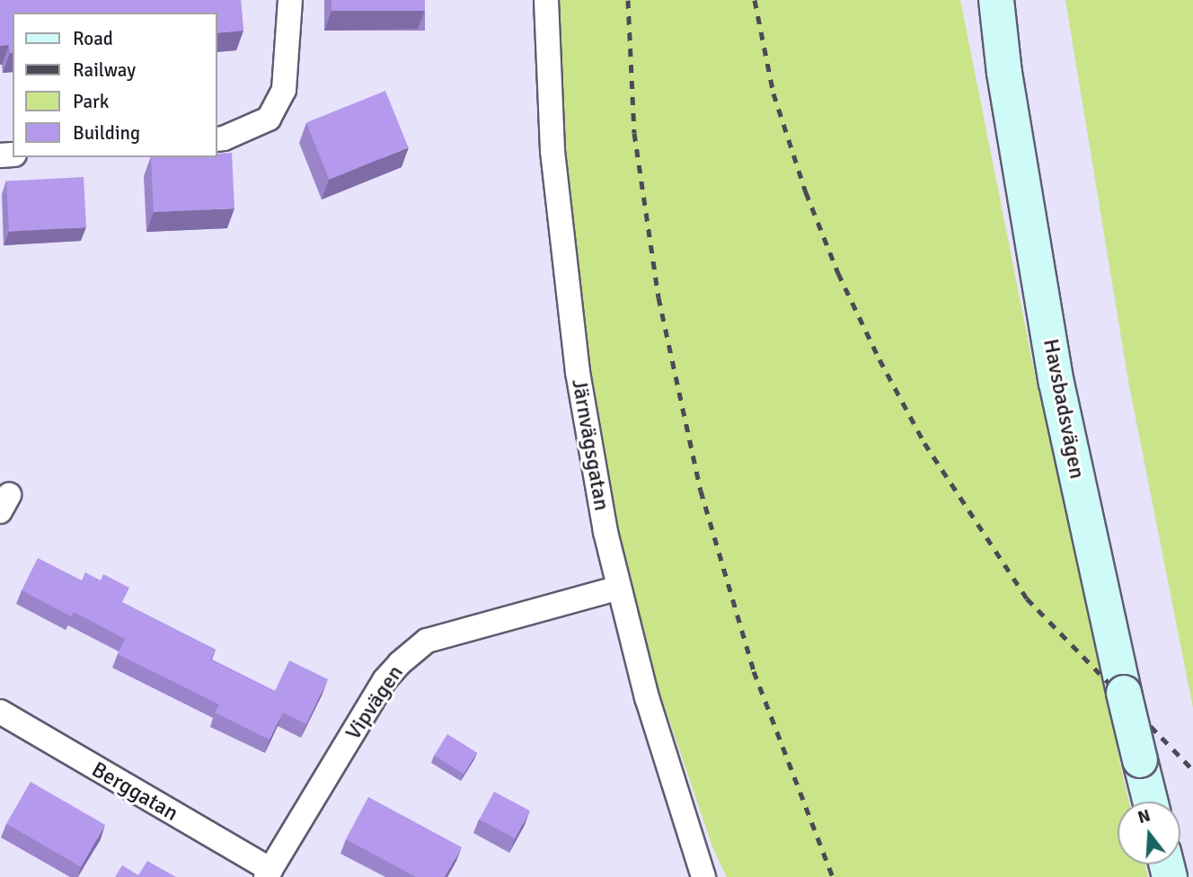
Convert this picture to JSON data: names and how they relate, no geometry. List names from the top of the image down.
{
  "streets": {
    "main road": ["Havsbadsvägen"],
    "street": ["Järnvägsgatan", "Vipvägen", "Berggatan"]
  },
  "crossings": [
    ["Järnvägsgatan", "Vipvägen"],
    ["Vipvägen", "Berggatan"]
  ],
  "legend": [
    "Road",
    "Railway",
    "Park",
    "Building"
  ],
  "north": "top"
}
